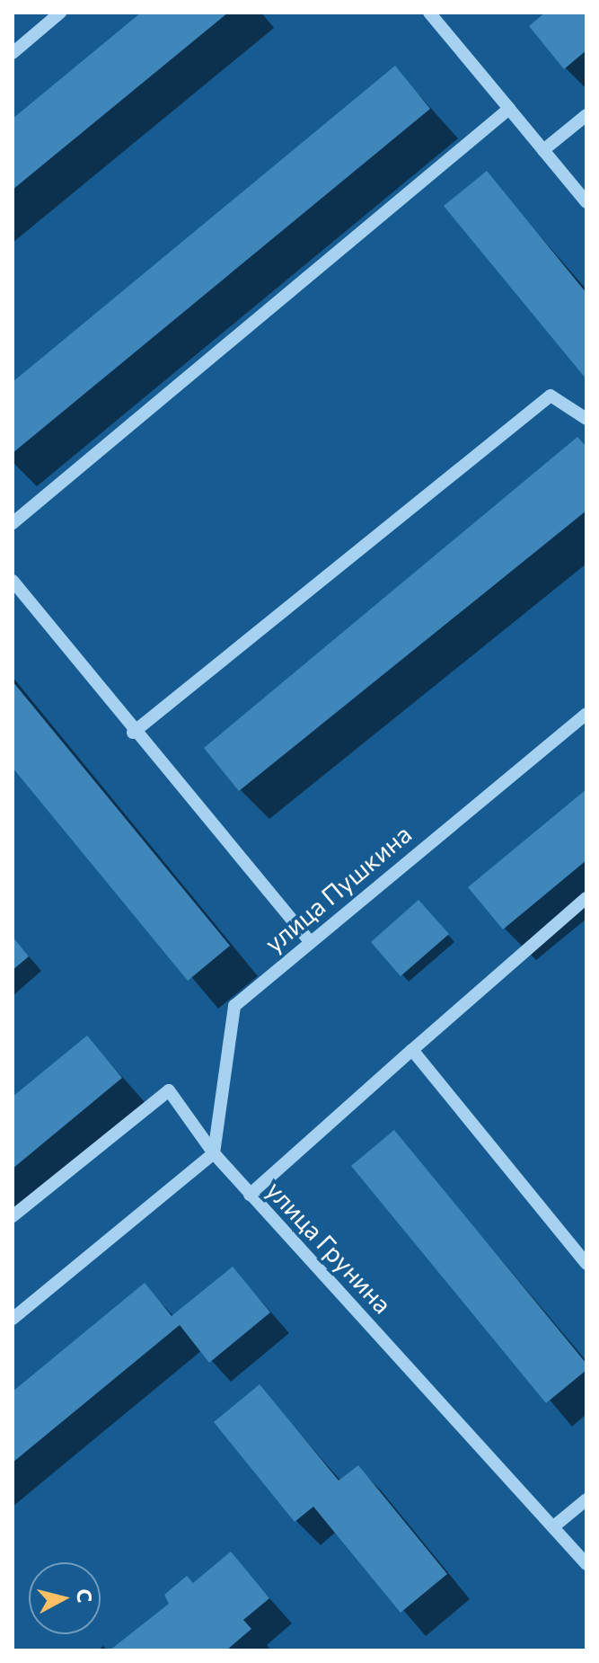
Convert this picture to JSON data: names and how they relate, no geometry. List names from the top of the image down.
{
  "streets": {
    "street": ["улица Пушкина", "улица Грунина"]
  },
  "crossings": [
    ["улица Пушкина", "улица Грунина"]
  ],
  "north": "right"
}
